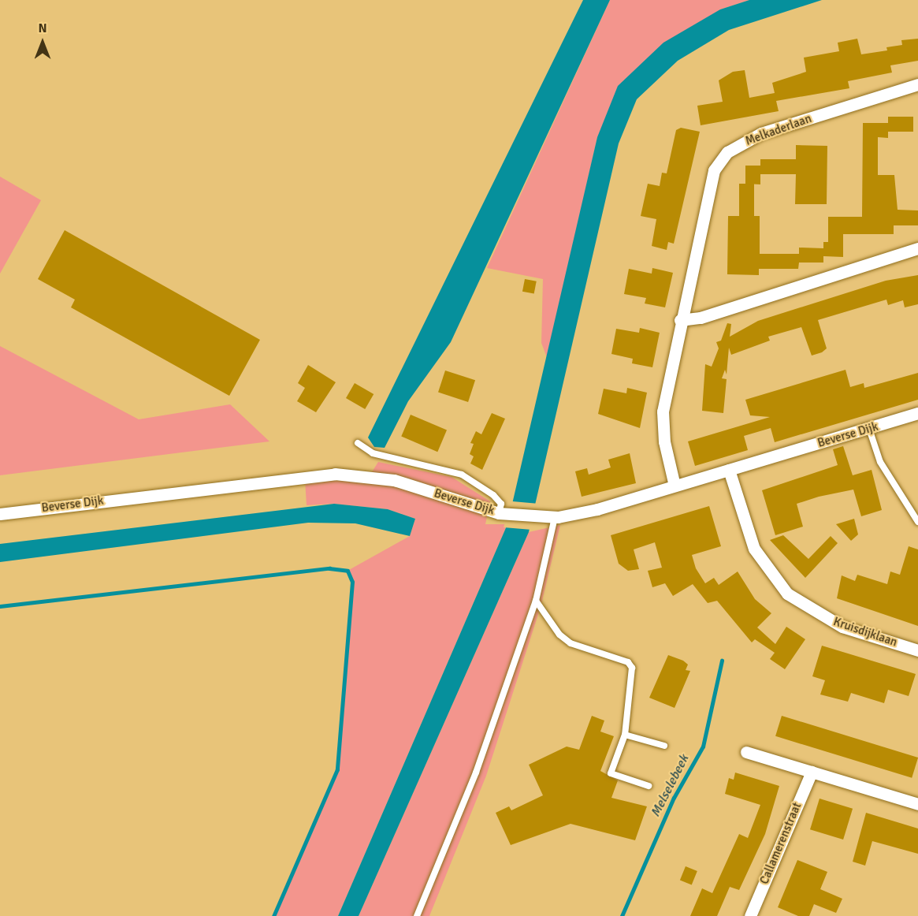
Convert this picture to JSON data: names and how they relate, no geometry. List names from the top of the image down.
{
  "streets": {
    "street": [
      "Melkaderlaan",
      "Beverse Dijk",
      "Kruisdijklaan",
      "Callamerenstraat"
    ]
  },
  "crossings": [
    ["Melkaderlaan", "Beverse Dijk"],
    ["Beverse Dijk", "Kruisdijklaan"]
  ],
  "water": ["Melselebeek"],
  "north": "top"
}
